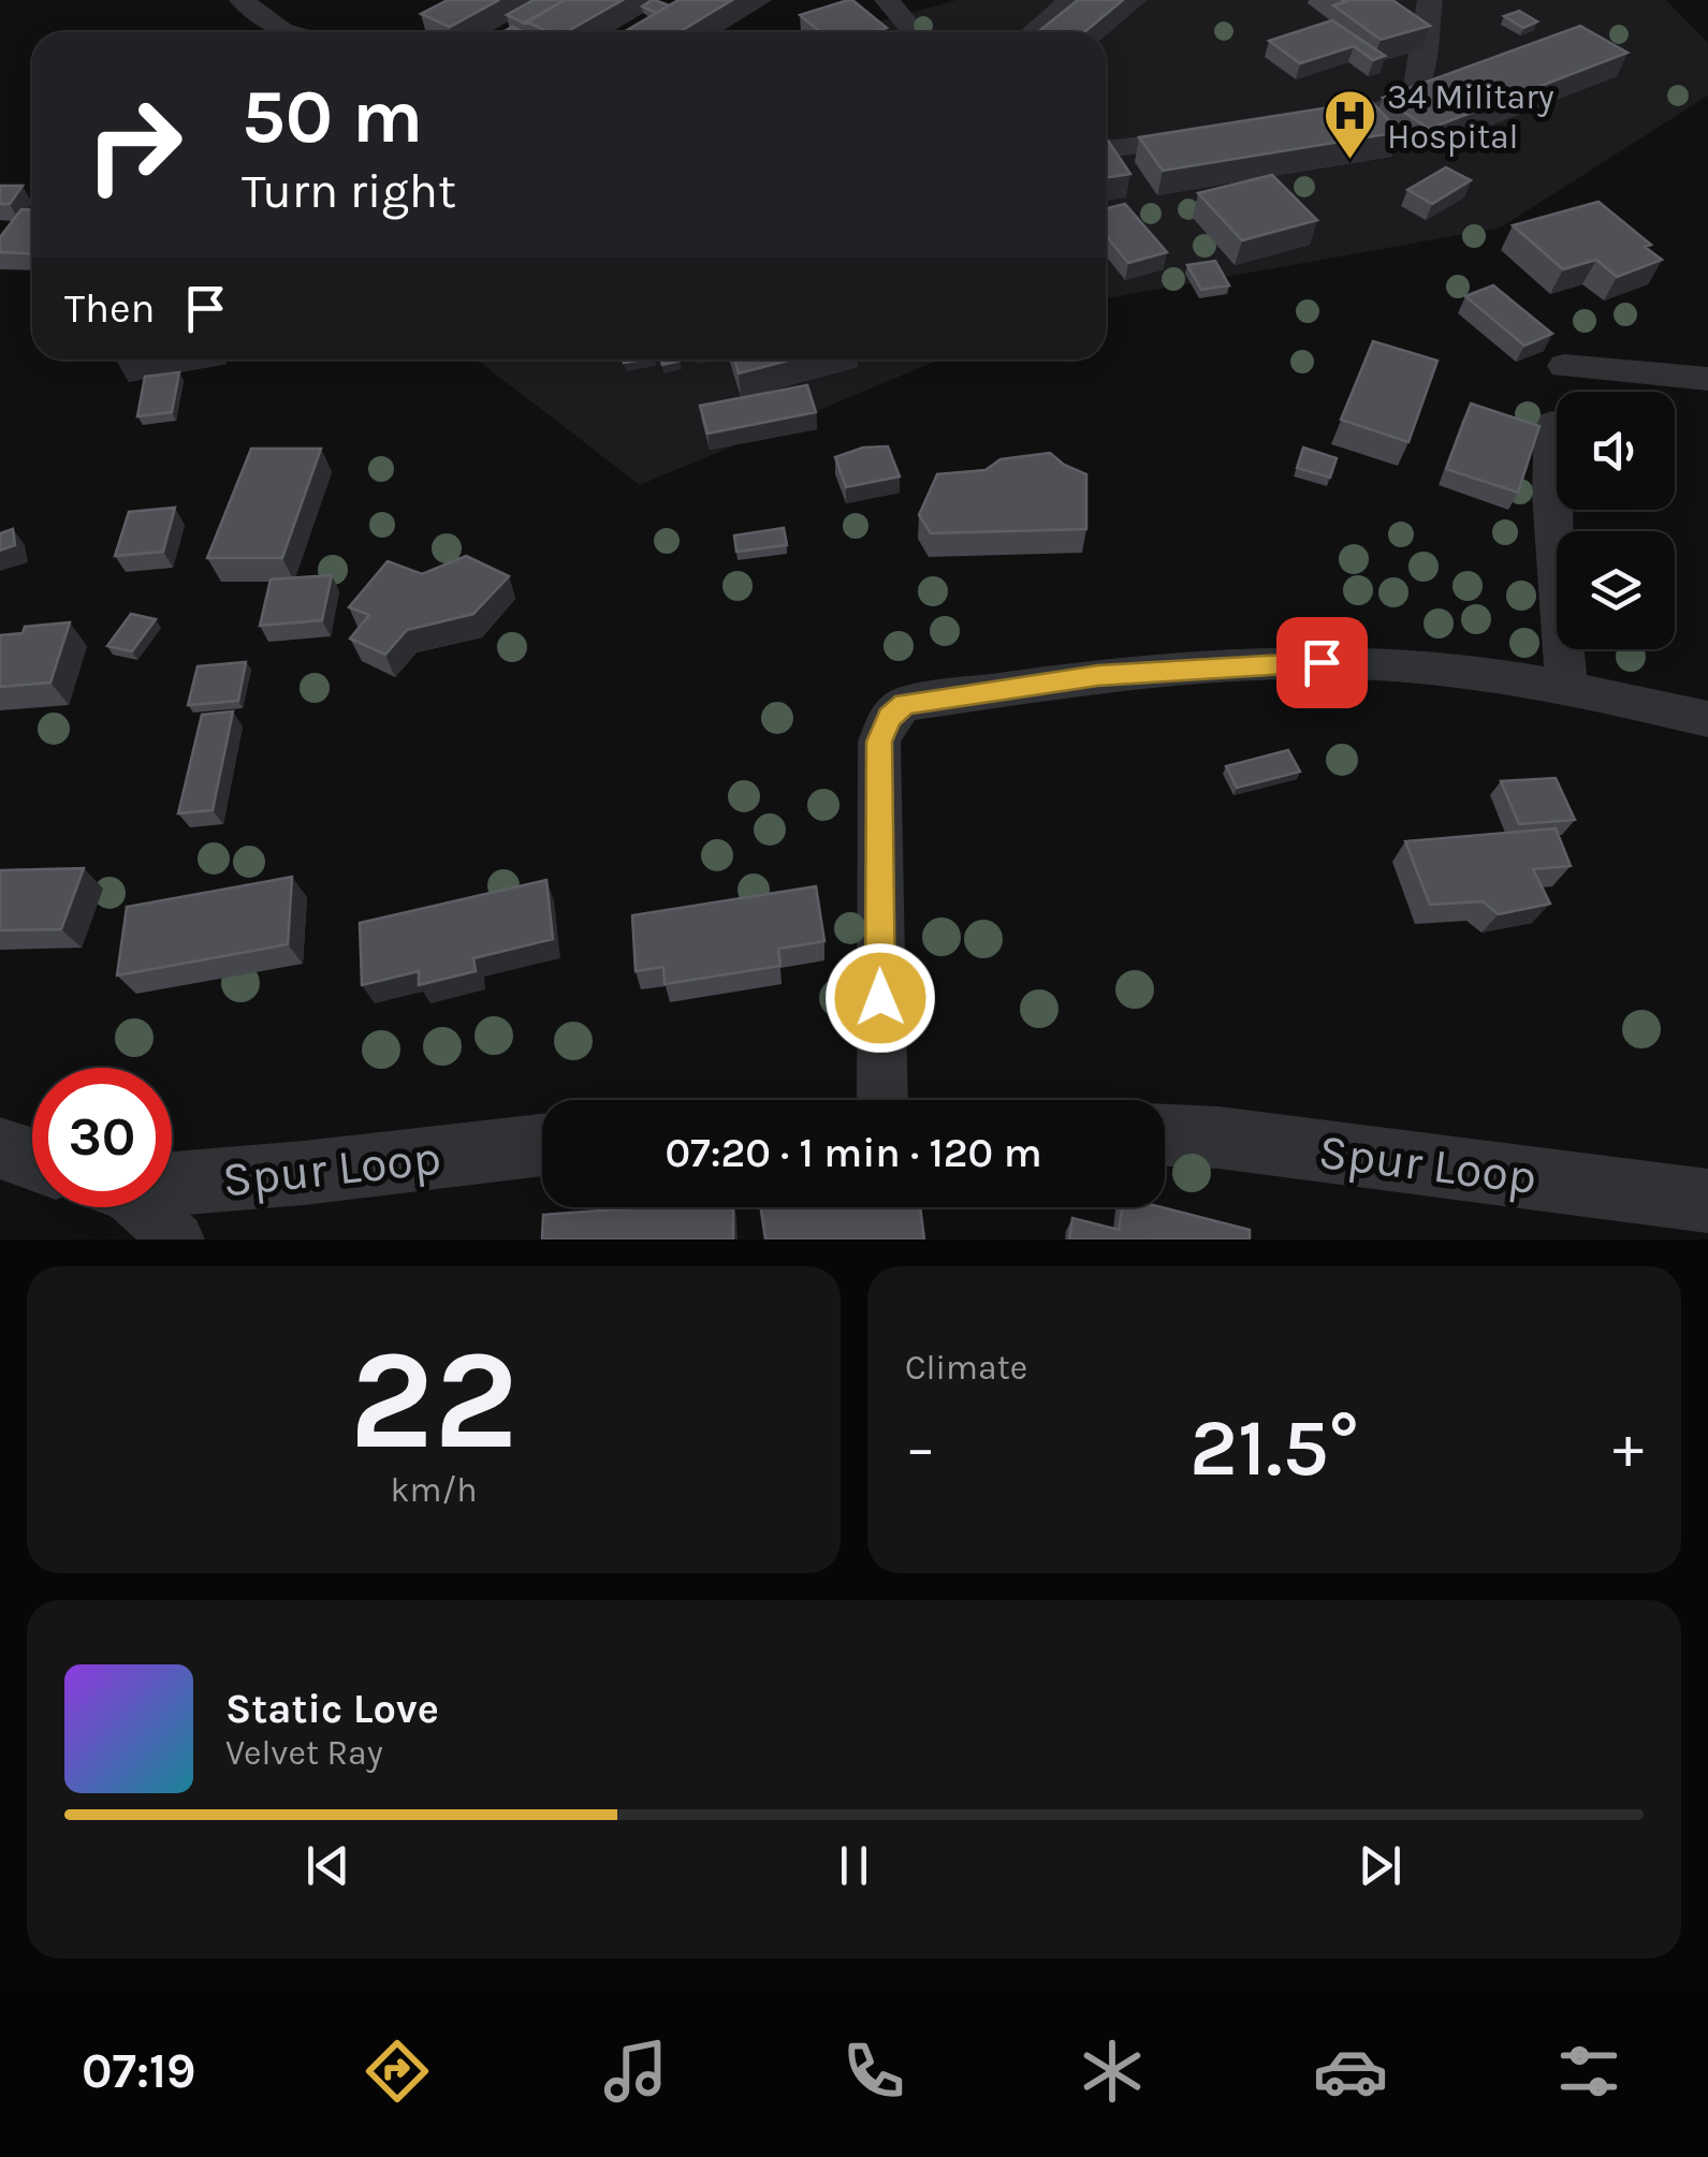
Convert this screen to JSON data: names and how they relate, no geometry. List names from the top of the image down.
{
  "streets": {
    "street": ["Spur Loop"]
  },
  "places": {
    "hospital": ["34 Military Hospital"]
  },
  "page": {
    "turn": ["50 m", "Turn right"],
    "then": "Then",
    "limit": "30",
    "trip": "07:20 · 1 min · 120 m",
    "tile": [
      ["22", "km/h"],
      "Climate"
    ],
    "heat": ["−", "21.5°", "+"],
    "song": ["Static Love", "Velvet Ray"],
    "tabs": "07:19"
  }
}
